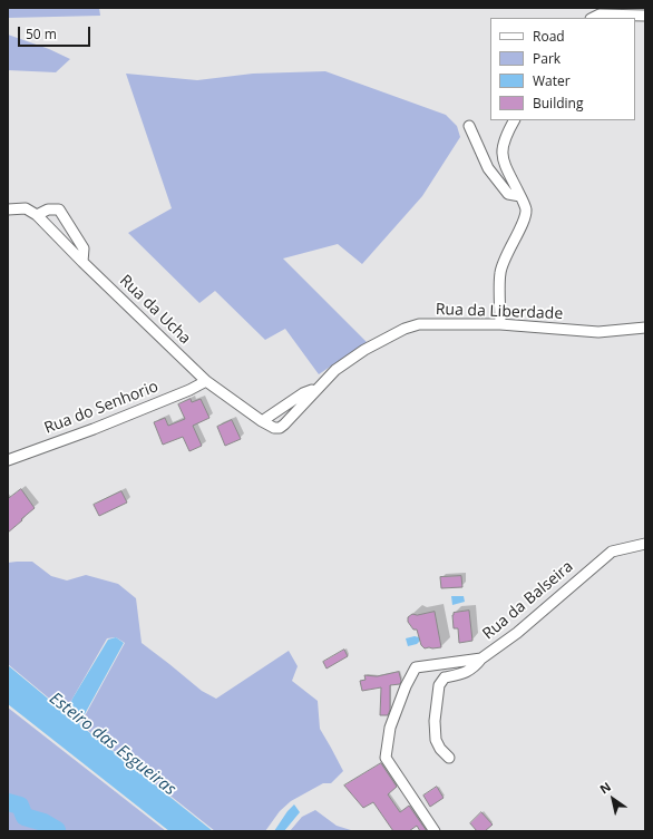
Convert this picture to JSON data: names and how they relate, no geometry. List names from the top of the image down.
{
  "streets": {
    "street": [
      "Rua da Ucha",
      "Rua da Liberdade",
      "Rua do Senhorio",
      "Rua da Balseira"
    ]
  },
  "crossings": [
    ["Rua da Ucha", "Rua da Liberdade"],
    ["Rua da Ucha", "Rua do Senhorio"],
    ["Rua da Liberdade", "Rua do Senhorio"]
  ],
  "water": ["Esteiro das Esgueiras"],
  "legend": [
    "Road",
    "Park",
    "Water",
    "Building"
  ],
  "scale_bar": "50 m",
  "north": "top left"
}
